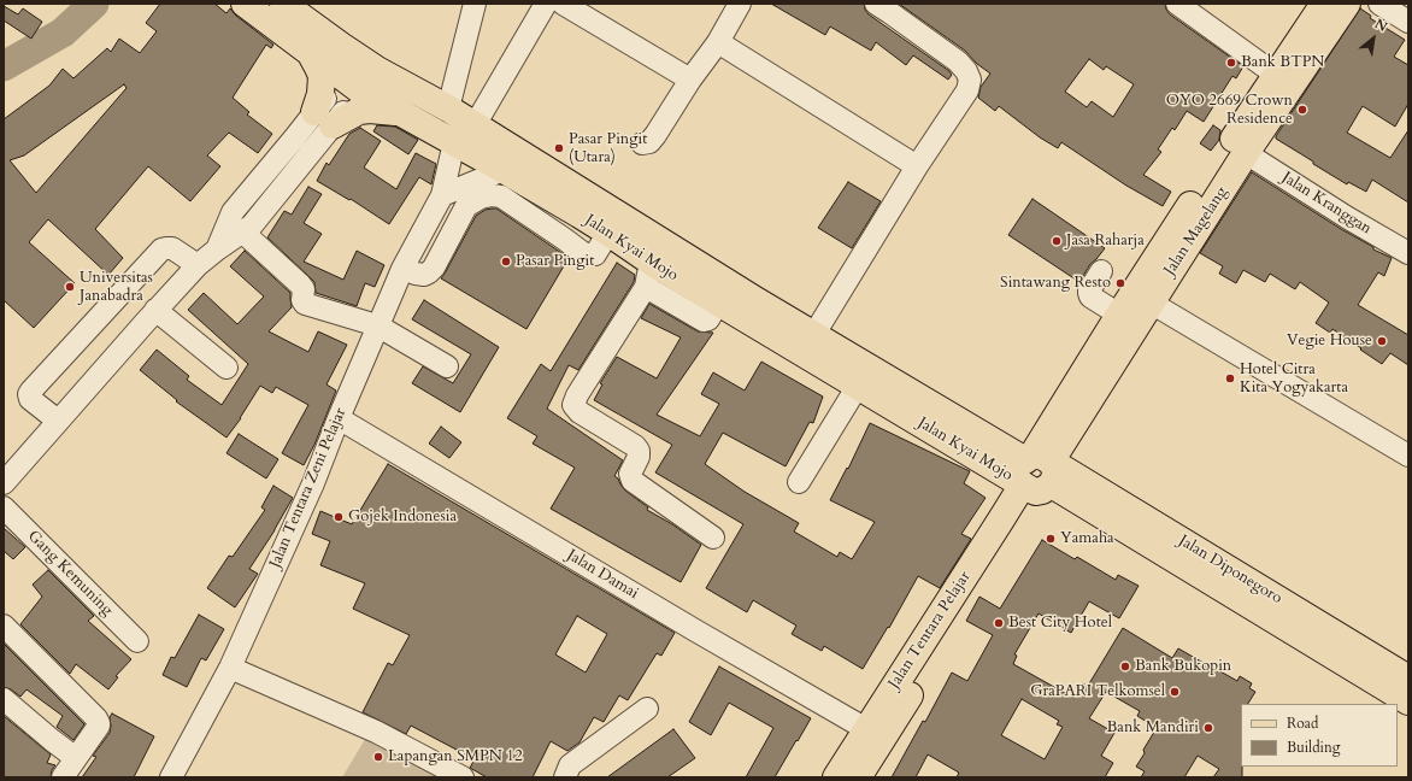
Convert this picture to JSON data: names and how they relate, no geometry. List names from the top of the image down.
{
  "streets": {
    "main road": [
      "Jalan Magelang",
      "Jalan Kyai Mojo",
      "Jalan Diponegoro",
      "Jalan Tentara Pelajar"
    ],
    "street": [
      "Jalan Kranggan",
      "Jalan Tentara Zeni Pelajar",
      "Gang Kemuning",
      "Jalan Damai"
    ]
  },
  "crossings": [
    ["Jalan Kranggan", "Jalan Magelang"],
    ["Jalan Magelang", "Jalan Kyai Mojo"],
    ["Jalan Magelang", "Jalan Diponegoro"],
    ["Jalan Magelang", "Jalan Tentara Pelajar"],
    ["Jalan Kyai Mojo", "Jalan Tentara Zeni Pelajar"],
    ["Jalan Kyai Mojo", "Jalan Diponegoro"],
    ["Jalan Kyai Mojo", "Jalan Tentara Pelajar"],
    ["Jalan Tentara Zeni Pelajar", "Jalan Damai"],
    ["Jalan Diponegoro", "Jalan Tentara Pelajar"],
    ["Jalan Damai", "Jalan Tentara Pelajar"]
  ],
  "places": [
    "Bank BTPN",
    "OYO 2669 Crown Residence",
    "Pasar Pingit (Utara)",
    "Jasa Raharja",
    "Pasar Pingit",
    "Sintawang Resto",
    "Universitas Janabadra",
    "Vegie House",
    "Hotel Citra Kita Yogyakarta",
    "Gojek Indonesia",
    "Yamaha",
    "Best City Hotel",
    "Bank Bukopin",
    "GraPARI Telkomsel",
    "Bank Mandiri",
    "Lapangan SMPN 12"
  ],
  "legend": ["Road", "Building"],
  "north": "top right"
}
